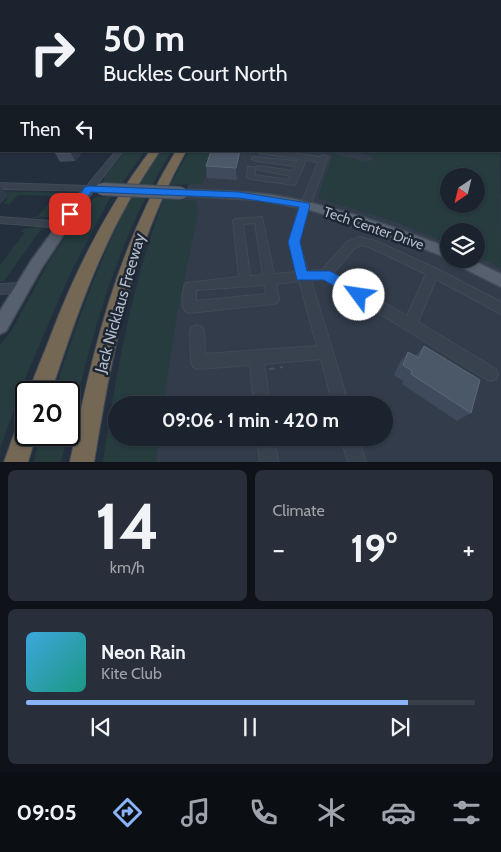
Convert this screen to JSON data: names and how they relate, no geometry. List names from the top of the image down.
{
  "streets": {
    "highway": ["Jack Nicklaus Freeway"],
    "main road": ["Tech Center Drive"]
  },
  "north": "bottom left",
  "page": {
    "turn": ["50 m", "Buckles Court North"],
    "then": "Then",
    "limit": "20",
    "trip": "09:06 · 1 min · 420 m",
    "tile": [
      ["14", "km/h"],
      "Climate"
    ],
    "heat": ["−", "19°", "+"],
    "song": ["Neon Rain", "Kite Club"],
    "tabs": "09:05"
  }
}
